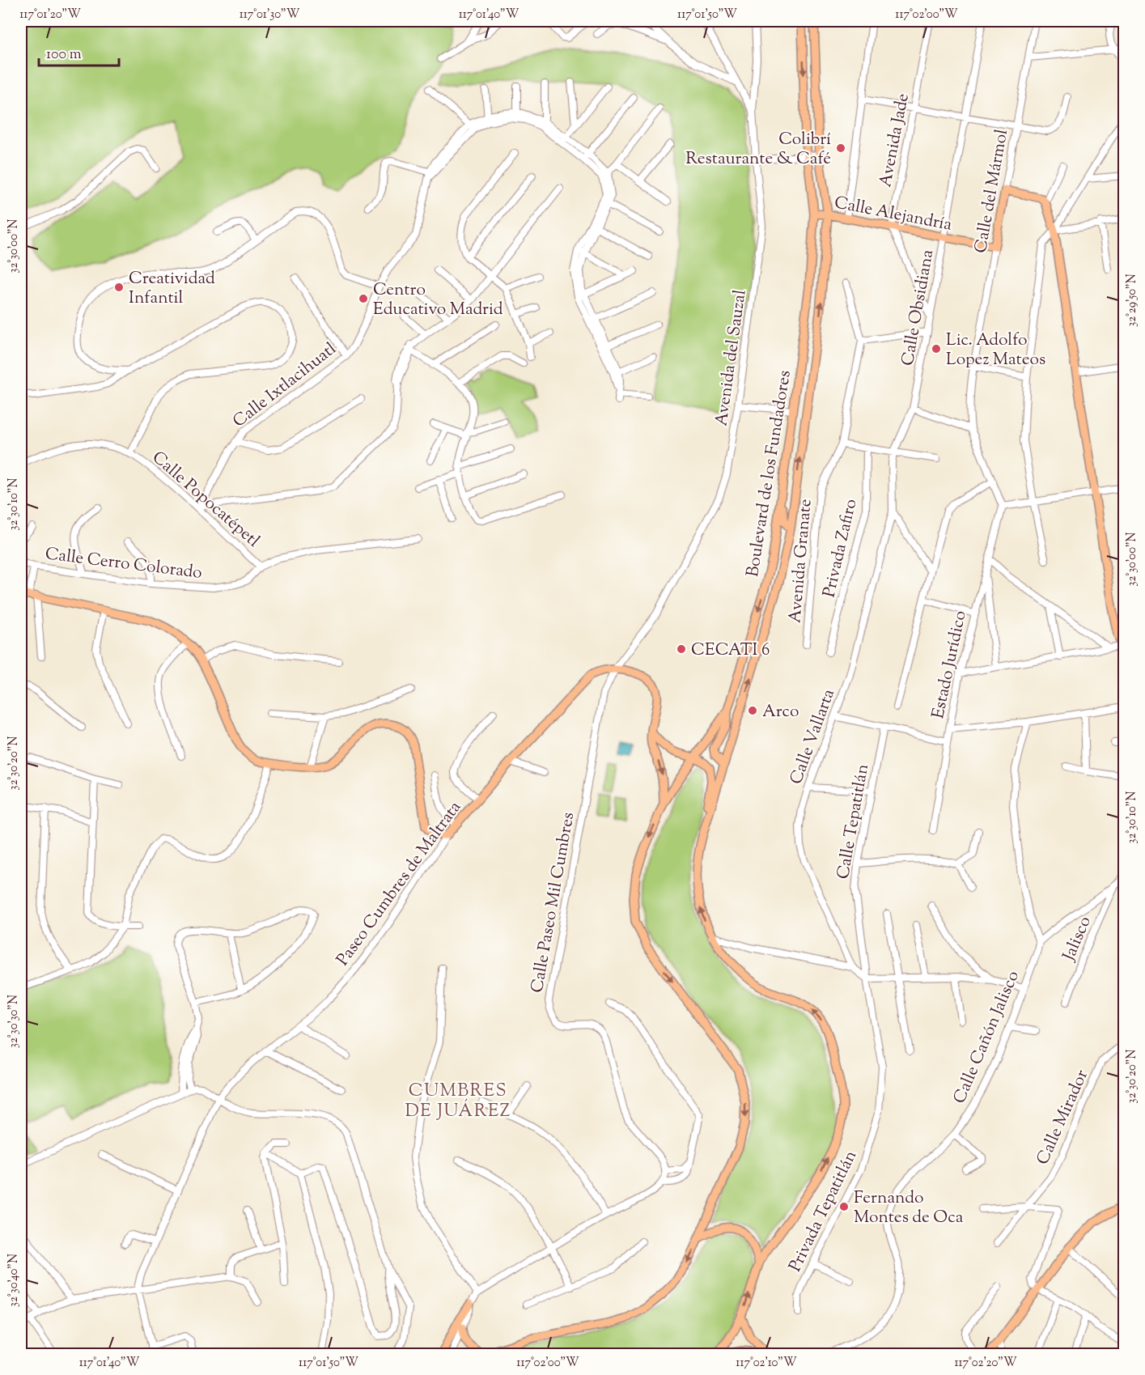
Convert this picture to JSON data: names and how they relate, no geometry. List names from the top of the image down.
{
  "streets": {
    "main road": [
      "Calle del Mármol",
      "Calle Alejandría",
      "Boulevard de los Fundadores",
      "Paseo Cumbres de Maltrata"
    ],
    "street": [
      "Avenida Jade",
      "Calle Obsidiana",
      "Avenida del Sauzal",
      "Calle Ixtlacihuatl",
      "Calle Popocatépetl",
      "Privada Zafiro",
      "Avenida Granate",
      "Calle Cerro Colorado",
      "Estado Jurídico",
      "Calle Vallarta",
      "Calle Tepatitlán",
      "Calle Paseo Mil Cumbres",
      "Jalisco",
      "Calle Cañón Jalisco",
      "Calle Mirador",
      "Privada Tepatitlán"
    ]
  },
  "crossings": [
    ["Avenida Jade", "Calle Alejandría"],
    ["Calle del Mármol", "Calle Alejandría"],
    ["Calle del Mármol", "Estado Jurídico"],
    ["Calle Alejandría", "Calle Obsidiana"],
    ["Calle Alejandría", "Boulevard de los Fundadores"],
    ["Calle Obsidiana", "Calle Vallarta"],
    ["Avenida del Sauzal", "Paseo Cumbres de Maltrata"],
    ["Avenida del Sauzal", "Calle Paseo Mil Cumbres"],
    ["Calle Ixtlacihuatl", "Calle Popocatépetl"],
    ["Boulevard de los Fundadores", "Paseo Cumbres de Maltrata"],
    ["Calle Popocatépetl", "Calle Cerro Colorado"],
    ["Calle Tepatitlán", "Privada Tepatitlán"],
    ["Paseo Cumbres de Maltrata", "Calle Paseo Mil Cumbres"]
  ],
  "districts": ["CUMBRES DE JUÁREZ"],
  "places": [
    "Colibrí Restaurante & Café",
    "Creatividad Infantil",
    "Centro Educativo Madrid",
    "Lic. Adolfo Lopez Mateos",
    "CECATI 6",
    "Arco",
    "Fernando Montes de Oca"
  ],
  "scale_bar": "100 m",
  "coordinates": [
    "117°01'20\"W",
    "117°01'30\"W",
    "117°01'40\"W",
    "117°01'50\"W",
    "117°02'00\"W",
    "32°30'00\"N",
    "32°29'50\"N",
    "32°30'10\"N",
    "32°30'20\"N",
    "32°30'30\"N",
    "32°30'40\"N",
    "117°02'10\"W",
    "117°02'20\"W"
  ]
}
